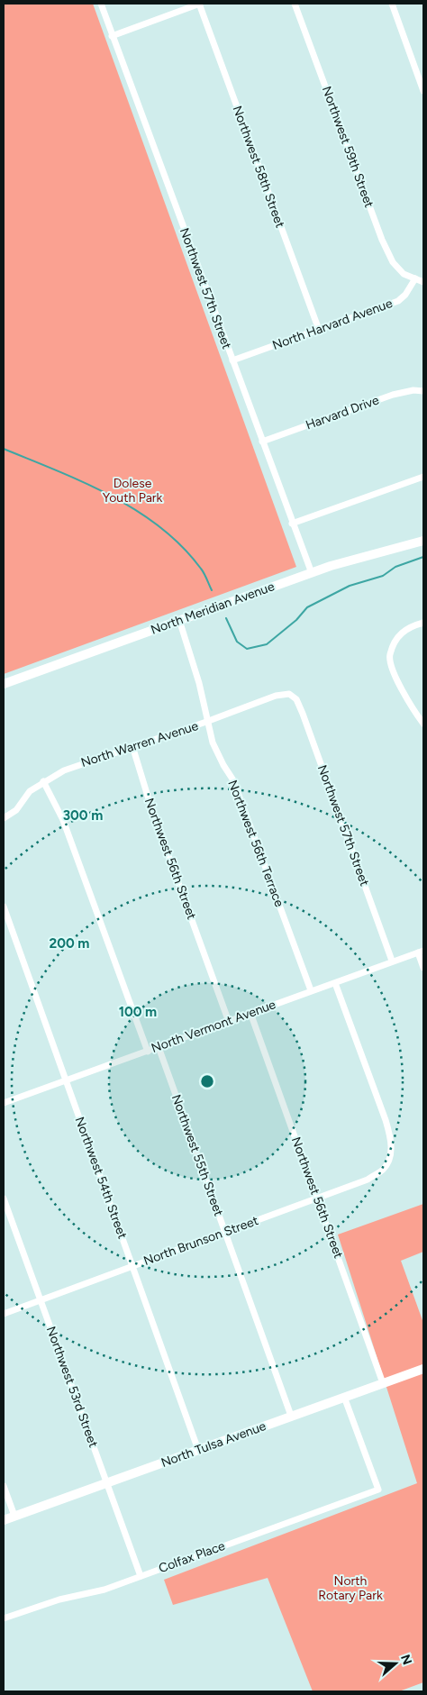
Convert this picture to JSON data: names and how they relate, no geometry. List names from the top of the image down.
{
  "streets": {
    "street": [
      "Northwest 59th Street",
      "Northwest 58th Street",
      "Northwest 57th Street",
      "North Harvard Avenue",
      "Harvard Drive",
      "North Meridian Avenue",
      "North Warren Avenue",
      "Northwest 56th Terrace",
      "Northwest 56th Street",
      "North Vermont Avenue",
      "Northwest 55th Street",
      "Northwest 54th Street",
      "North Brunson Street",
      "Northwest 53rd Street",
      "North Tulsa Avenue",
      "Colfax Place"
    ]
  },
  "crossings": [
    ["Northwest 59th Street", "North Harvard Avenue"],
    ["Northwest 58th Street", "North Harvard Avenue"],
    ["Northwest 57th Street", "North Harvard Avenue"],
    ["Northwest 57th Street", "Harvard Drive"],
    ["Northwest 57th Street", "North Meridian Avenue"],
    ["Northwest 57th Street", "North Warren Avenue"],
    ["Northwest 57th Street", "North Vermont Avenue"],
    ["North Meridian Avenue", "Northwest 56th Terrace"],
    ["North Warren Avenue", "Northwest 56th Terrace"],
    ["North Warren Avenue", "Northwest 56th Street"],
    ["Northwest 56th Terrace", "North Vermont Avenue"],
    ["Northwest 56th Street", "North Vermont Avenue"],
    ["Northwest 56th Street", "North Brunson Street"],
    ["Northwest 56th Street", "North Tulsa Avenue"],
    ["North Vermont Avenue", "Northwest 55th Street"],
    ["North Vermont Avenue", "Northwest 54th Street"],
    ["North Vermont Avenue", "North Brunson Street"],
    ["Northwest 55th Street", "North Brunson Street"],
    ["Northwest 55th Street", "North Tulsa Avenue"],
    ["Northwest 54th Street", "North Brunson Street"],
    ["Northwest 54th Street", "North Tulsa Avenue"],
    ["North Brunson Street", "Northwest 53rd Street"],
    ["Northwest 53rd Street", "North Tulsa Avenue"],
    ["Northwest 53rd Street", "Colfax Place"],
    ["North Tulsa Avenue", "Colfax Place"]
  ],
  "parks": ["Dolese Youth Park", "North Rotary Park"],
  "north": "right",
  "rings": ["300 m", "200 m", "100 m"]
}
